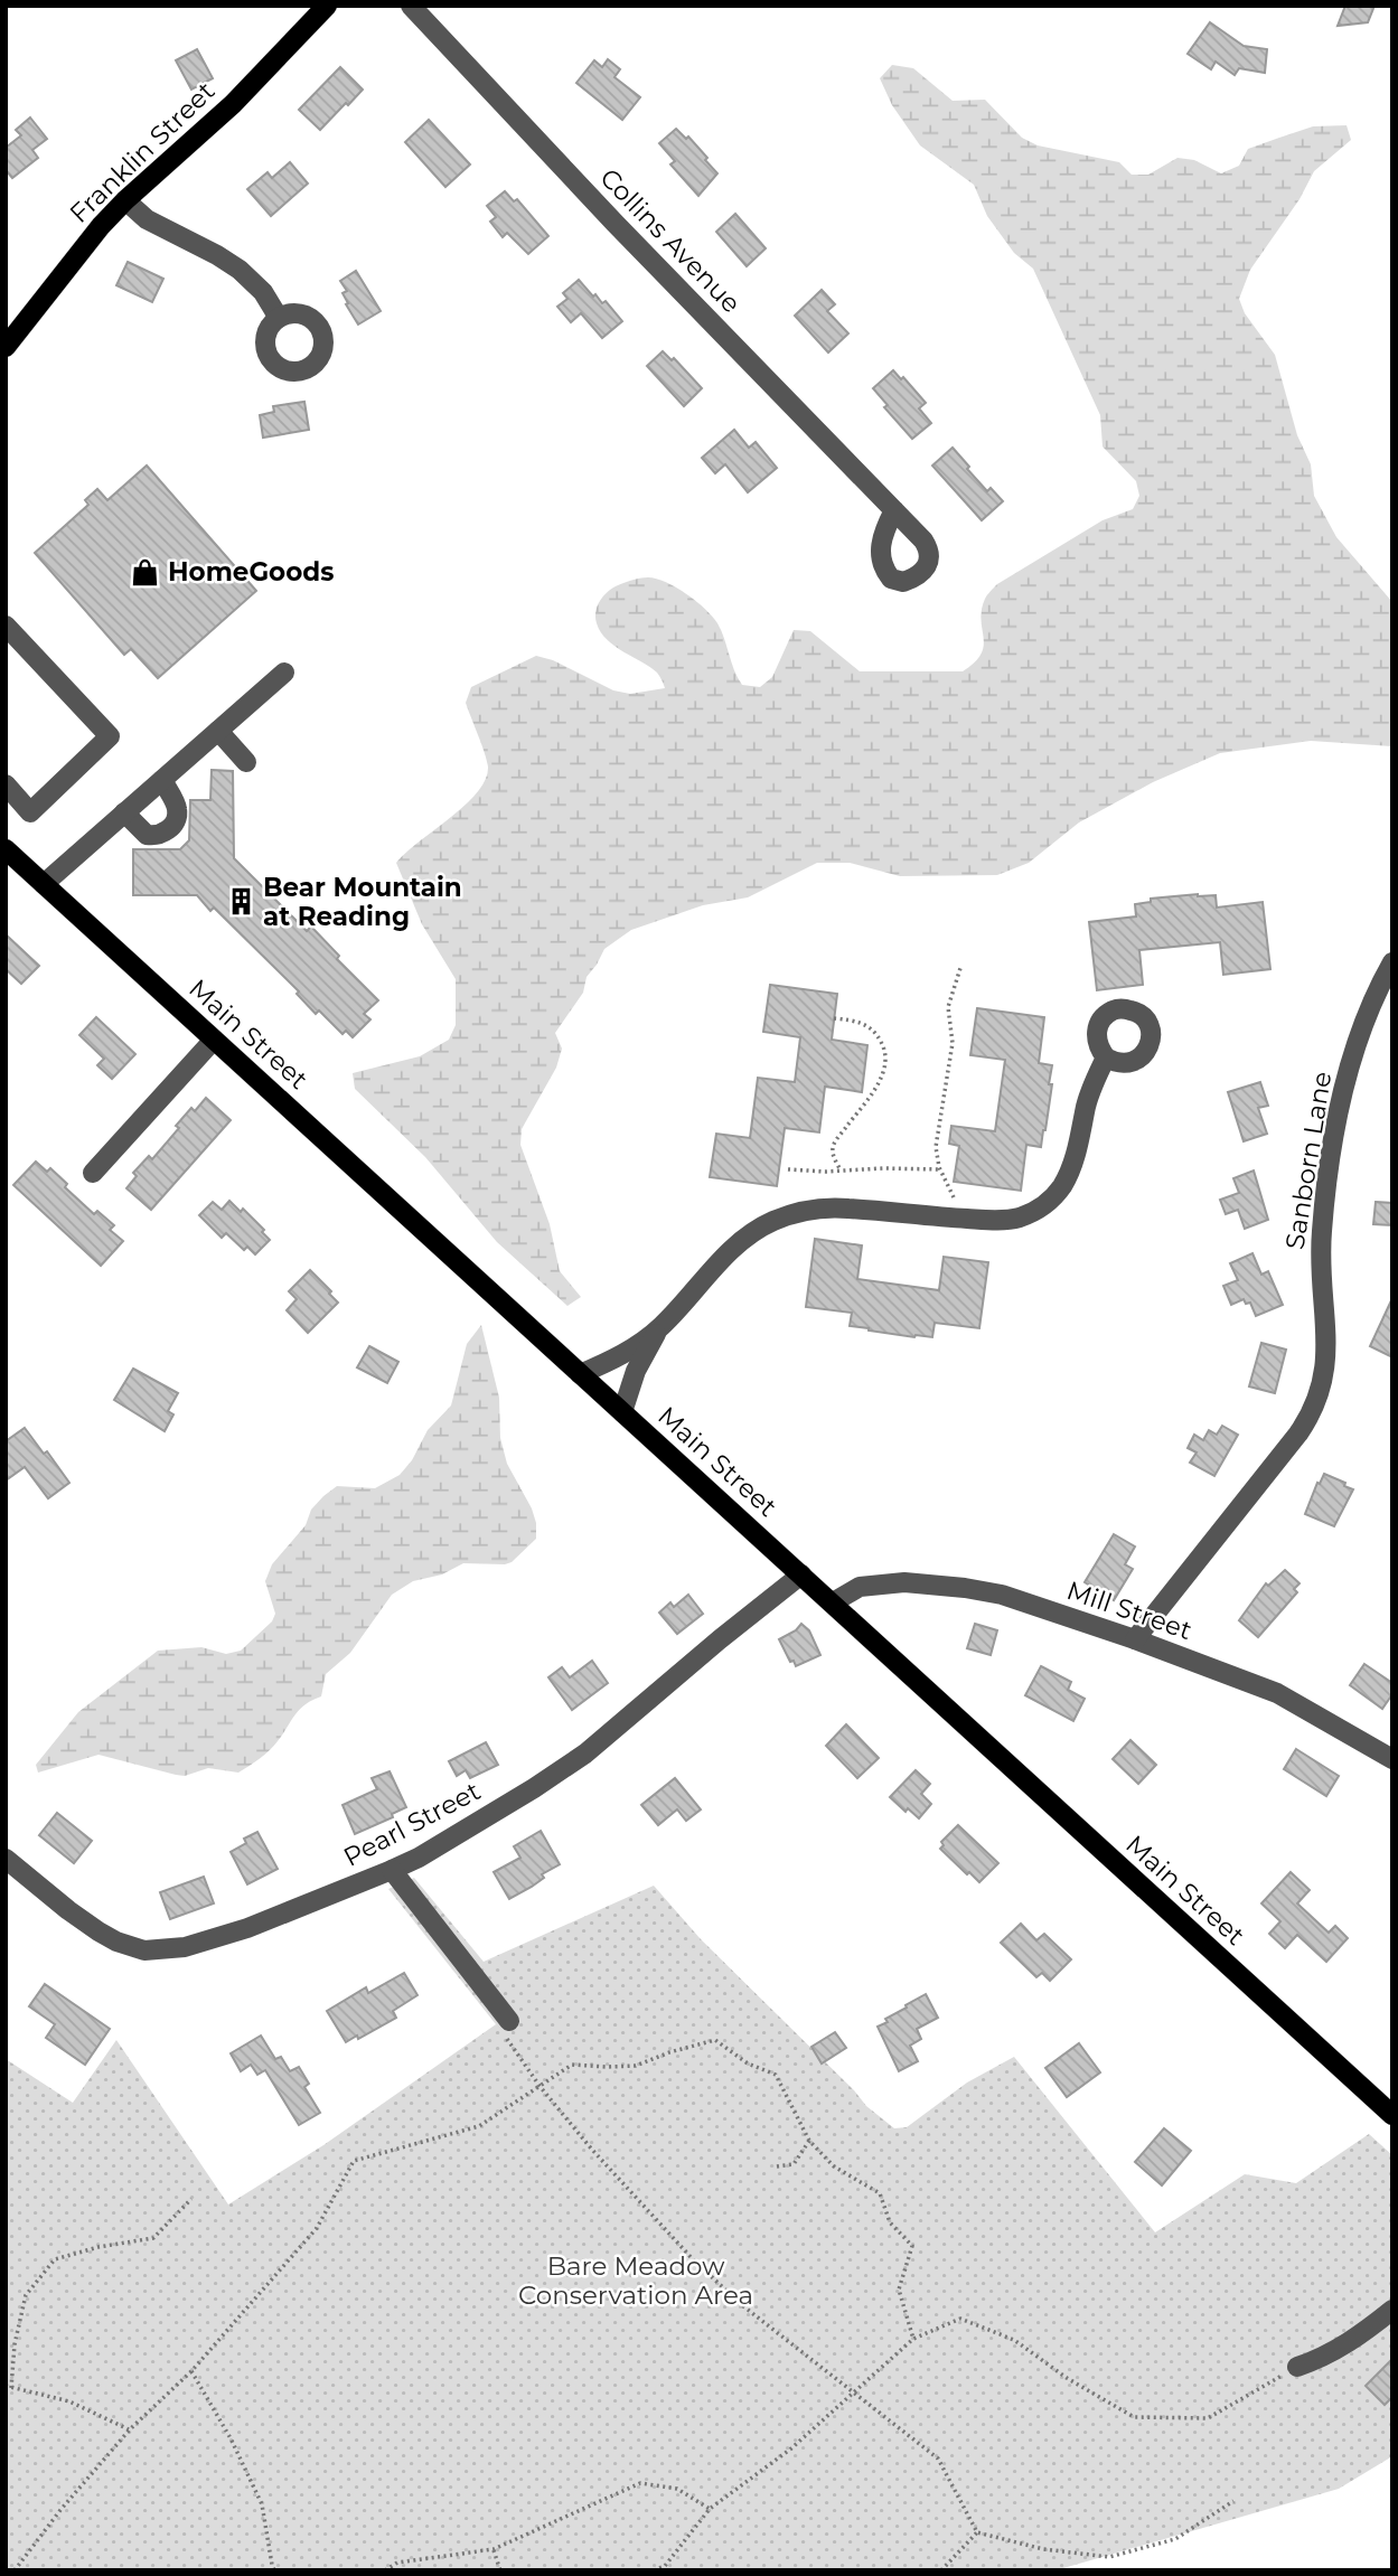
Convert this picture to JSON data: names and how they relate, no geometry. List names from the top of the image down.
{
  "streets": {
    "main road": ["Franklin Street", "Main Street"],
    "street": [
      "Collins Avenue",
      "Sanborn Lane",
      "Mill Street",
      "Pearl Street"
    ]
  },
  "crossings": [
    ["Main Street", "Mill Street"],
    ["Main Street", "Pearl Street"],
    ["Sanborn Lane", "Mill Street"]
  ],
  "parks": ["Bare Meadow Conservation Area"],
  "places": {
    "shop": ["HomeGoods"],
    "building": ["Bear Mountain at Reading"]
  }
}
